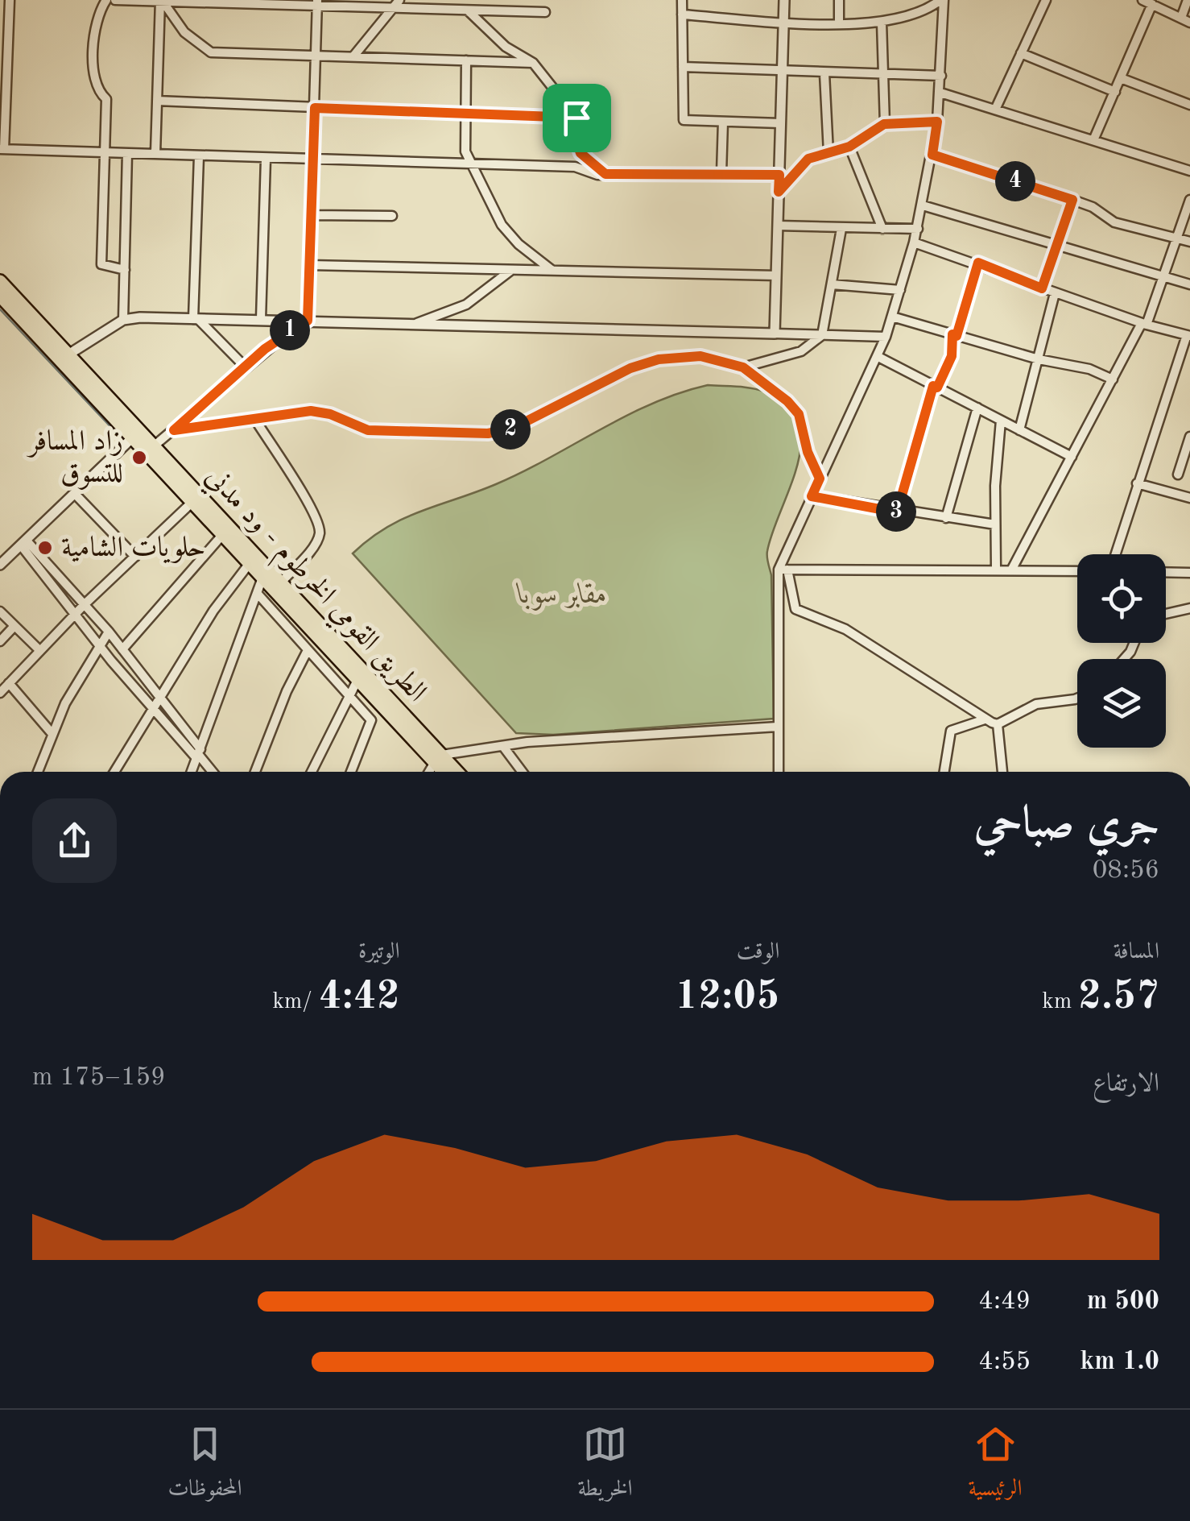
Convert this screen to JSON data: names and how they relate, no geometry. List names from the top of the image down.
{
  "streets": {
    "highway": ["الطريق القومي الخرطوم - ود مدني"]
  },
  "parks": ["مقابر سوبا"],
  "places": ["زاد المسافر للتسوق", "حلويات الشامية"],
  "page": {
    "pins": [
      "4",
      "1",
      "2",
      "3"
    ],
    "heading": ["جري صباحي", "08:56"],
    "stats": [
      ["المسافة", "2.57 km"],
      ["الوقت", "12:05"],
      ["الوتيرة", "4:42 /km"]
    ],
    "chart": ["الارتفاع", "159–175 m"],
    "list": [
      {
        "name": "500 m",
        "note": "4:49"
      },
      {
        "name": "1.0 km",
        "note": "4:55"
      }
    ],
    "tabs": ["الرئيسية", "الخريطة", "المحفوظات"]
  }
}
